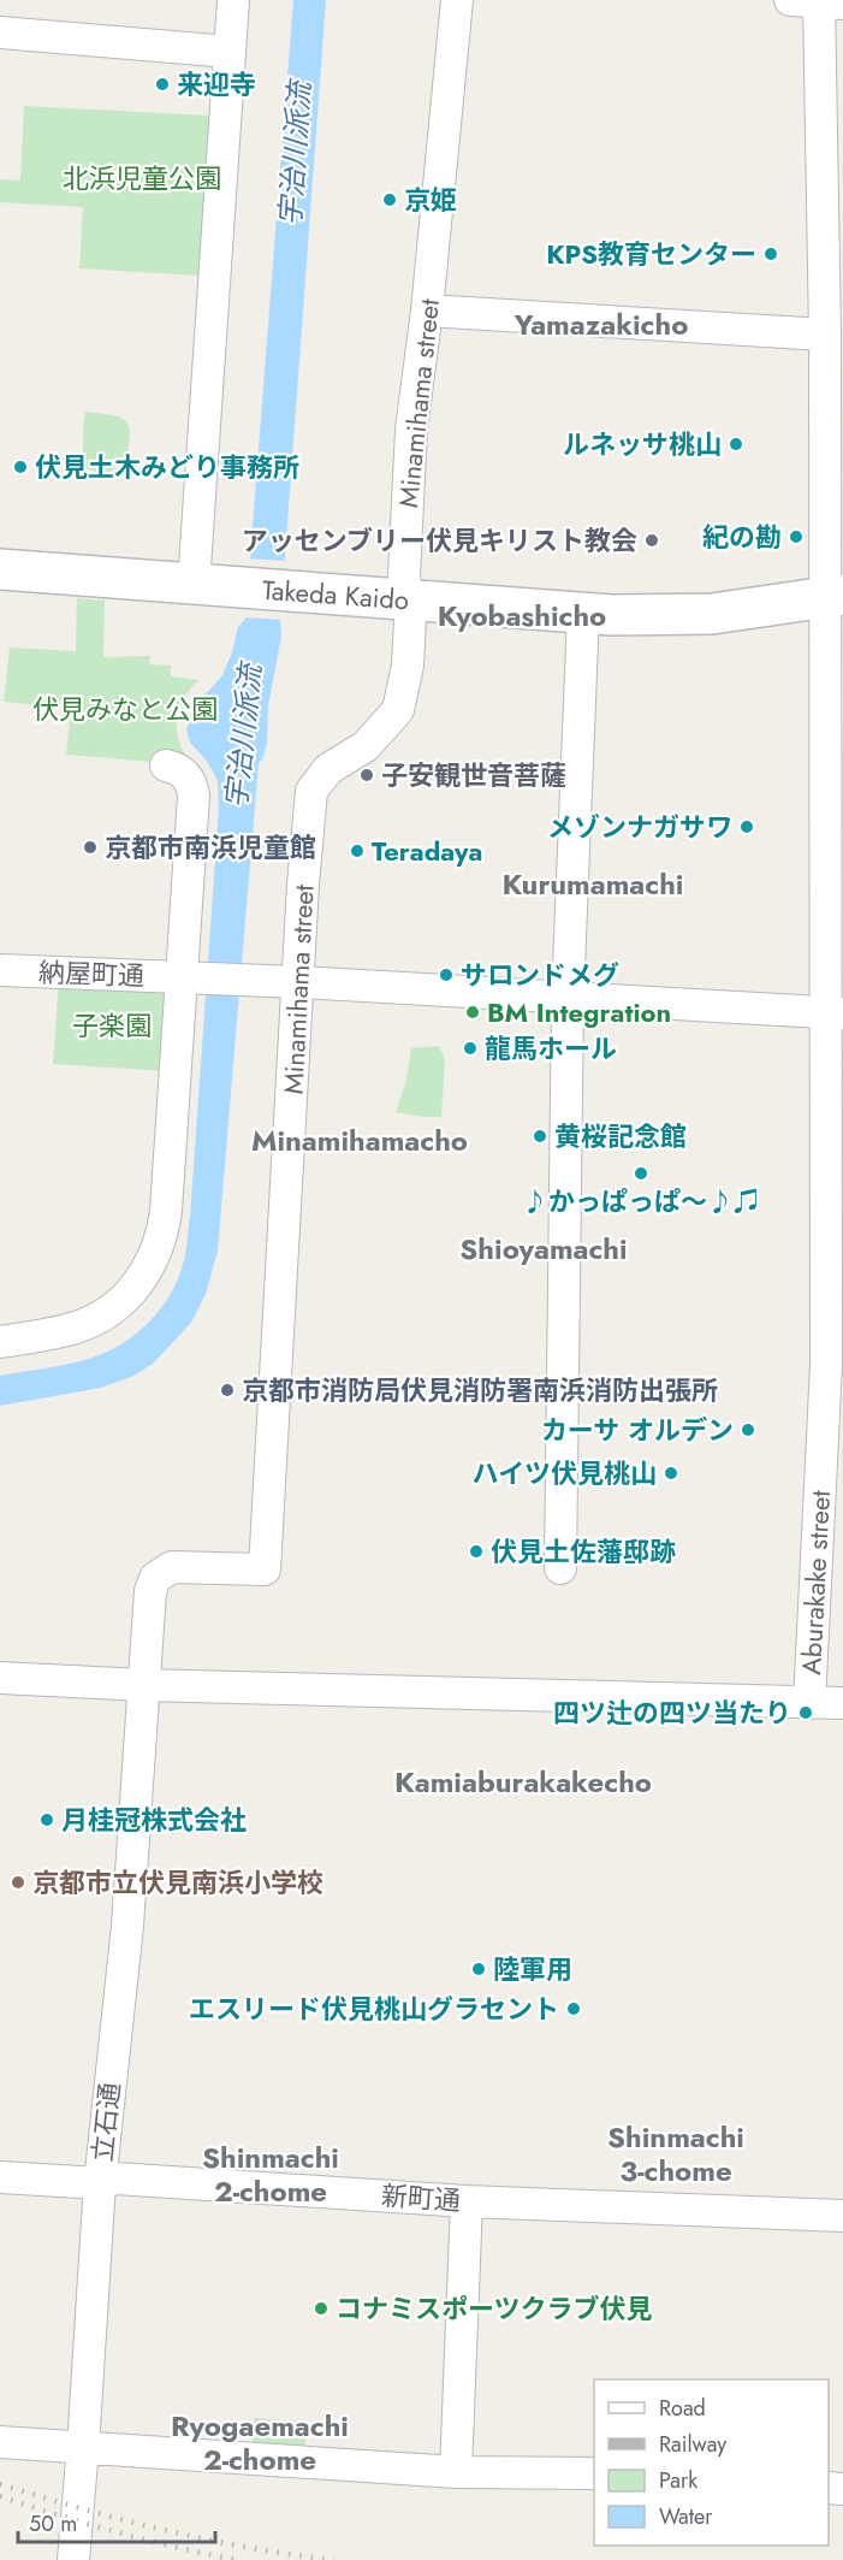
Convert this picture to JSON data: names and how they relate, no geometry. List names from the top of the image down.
{
  "streets": {
    "main road": ["Takeda Kaido"],
    "street": [
      "Minamihama street",
      "納屋町通",
      "Aburakake street",
      "立石通",
      "新町通"
    ]
  },
  "crossings": [
    ["Minamihama street", "Takeda Kaido"],
    ["Minamihama street", "納屋町通"],
    ["Minamihama street", "立石通"],
    ["Takeda Kaido", "Aburakake street"],
    ["立石通", "新町通"]
  ],
  "districts": [
    "Yamazakicho",
    "Kyobashicho",
    "Kurumamachi",
    "Minamihamacho",
    "Shioyamachi",
    "Kamiaburakakecho",
    "Shinmachi 3-chome",
    "Shinmachi 2-chome",
    "Ryogaemachi 2-chome"
  ],
  "water": ["宇治川派流"],
  "parks": ["北浜児童公園", "伏見みなと公園", "子楽園"],
  "places": [
    "来迎寺",
    "京姫",
    "KPS教育センター",
    "ルネッサ桃山",
    "伏見土木みどり事務所",
    "紀の勘",
    "アッセンブリー伏見キリスト教会",
    "子安観世音菩薩",
    "メゾンナガサワ",
    "京都市南浜児童館",
    "Teradaya",
    "サロンドメグ",
    "BM Integration",
    "龍馬ホール",
    "黄桜記念館",
    "♪かっぱっぱ〜♪♫",
    "京都市消防局伏見消防署南浜消防出張所",
    "カーサ オルデン",
    "ハイツ伏見桃山",
    "伏見土佐藩邸跡",
    "四ツ辻の四ツ当たり",
    "月桂冠株式会社",
    "京都市立伏見南浜小学校",
    "陸軍用",
    "エスリード伏見桃山グラセント",
    "コナミスポーツクラブ伏見"
  ],
  "legend": [
    "Road",
    "Railway",
    "Park",
    "Water"
  ],
  "scale_bar": "50 m"
}
